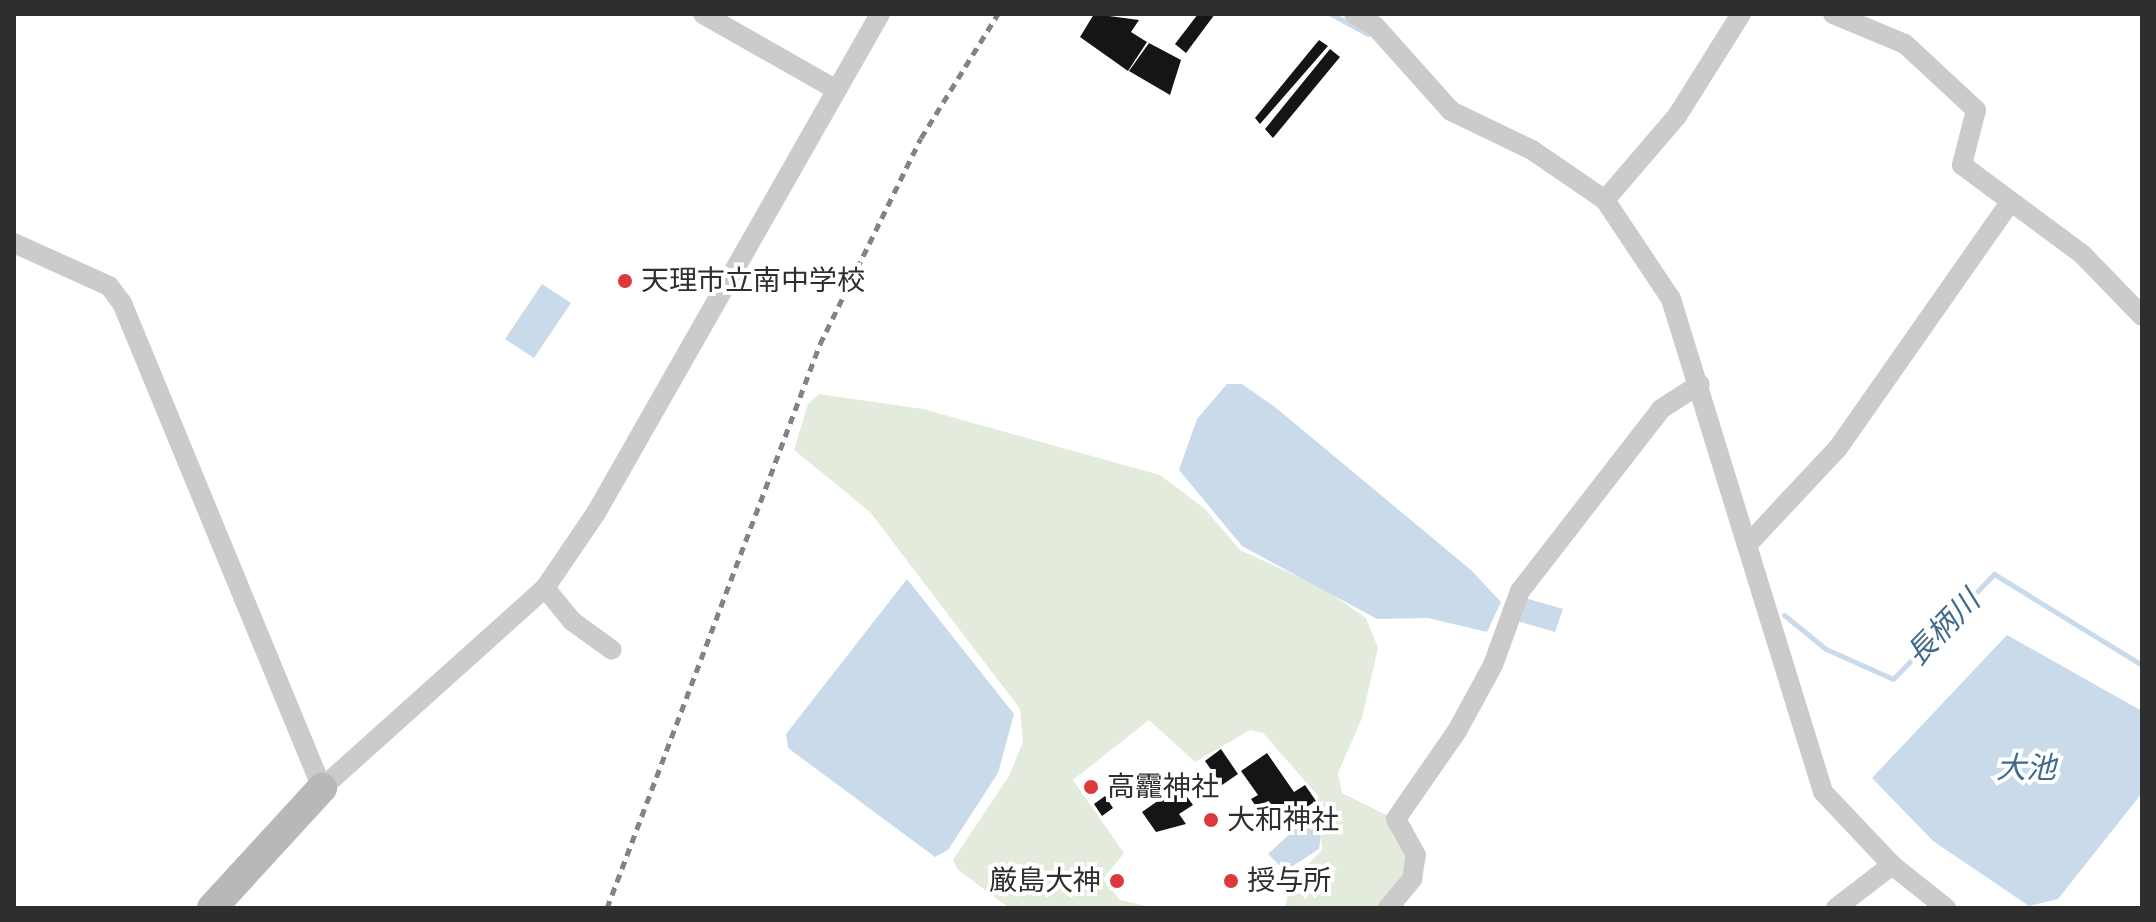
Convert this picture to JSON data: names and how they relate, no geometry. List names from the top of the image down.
{
  "water": ["長柄川", "大池"],
  "places": [
    "天理市立南中学校",
    "高龗神社",
    "大和神社",
    "厳島大神",
    "授与所"
  ]
}
